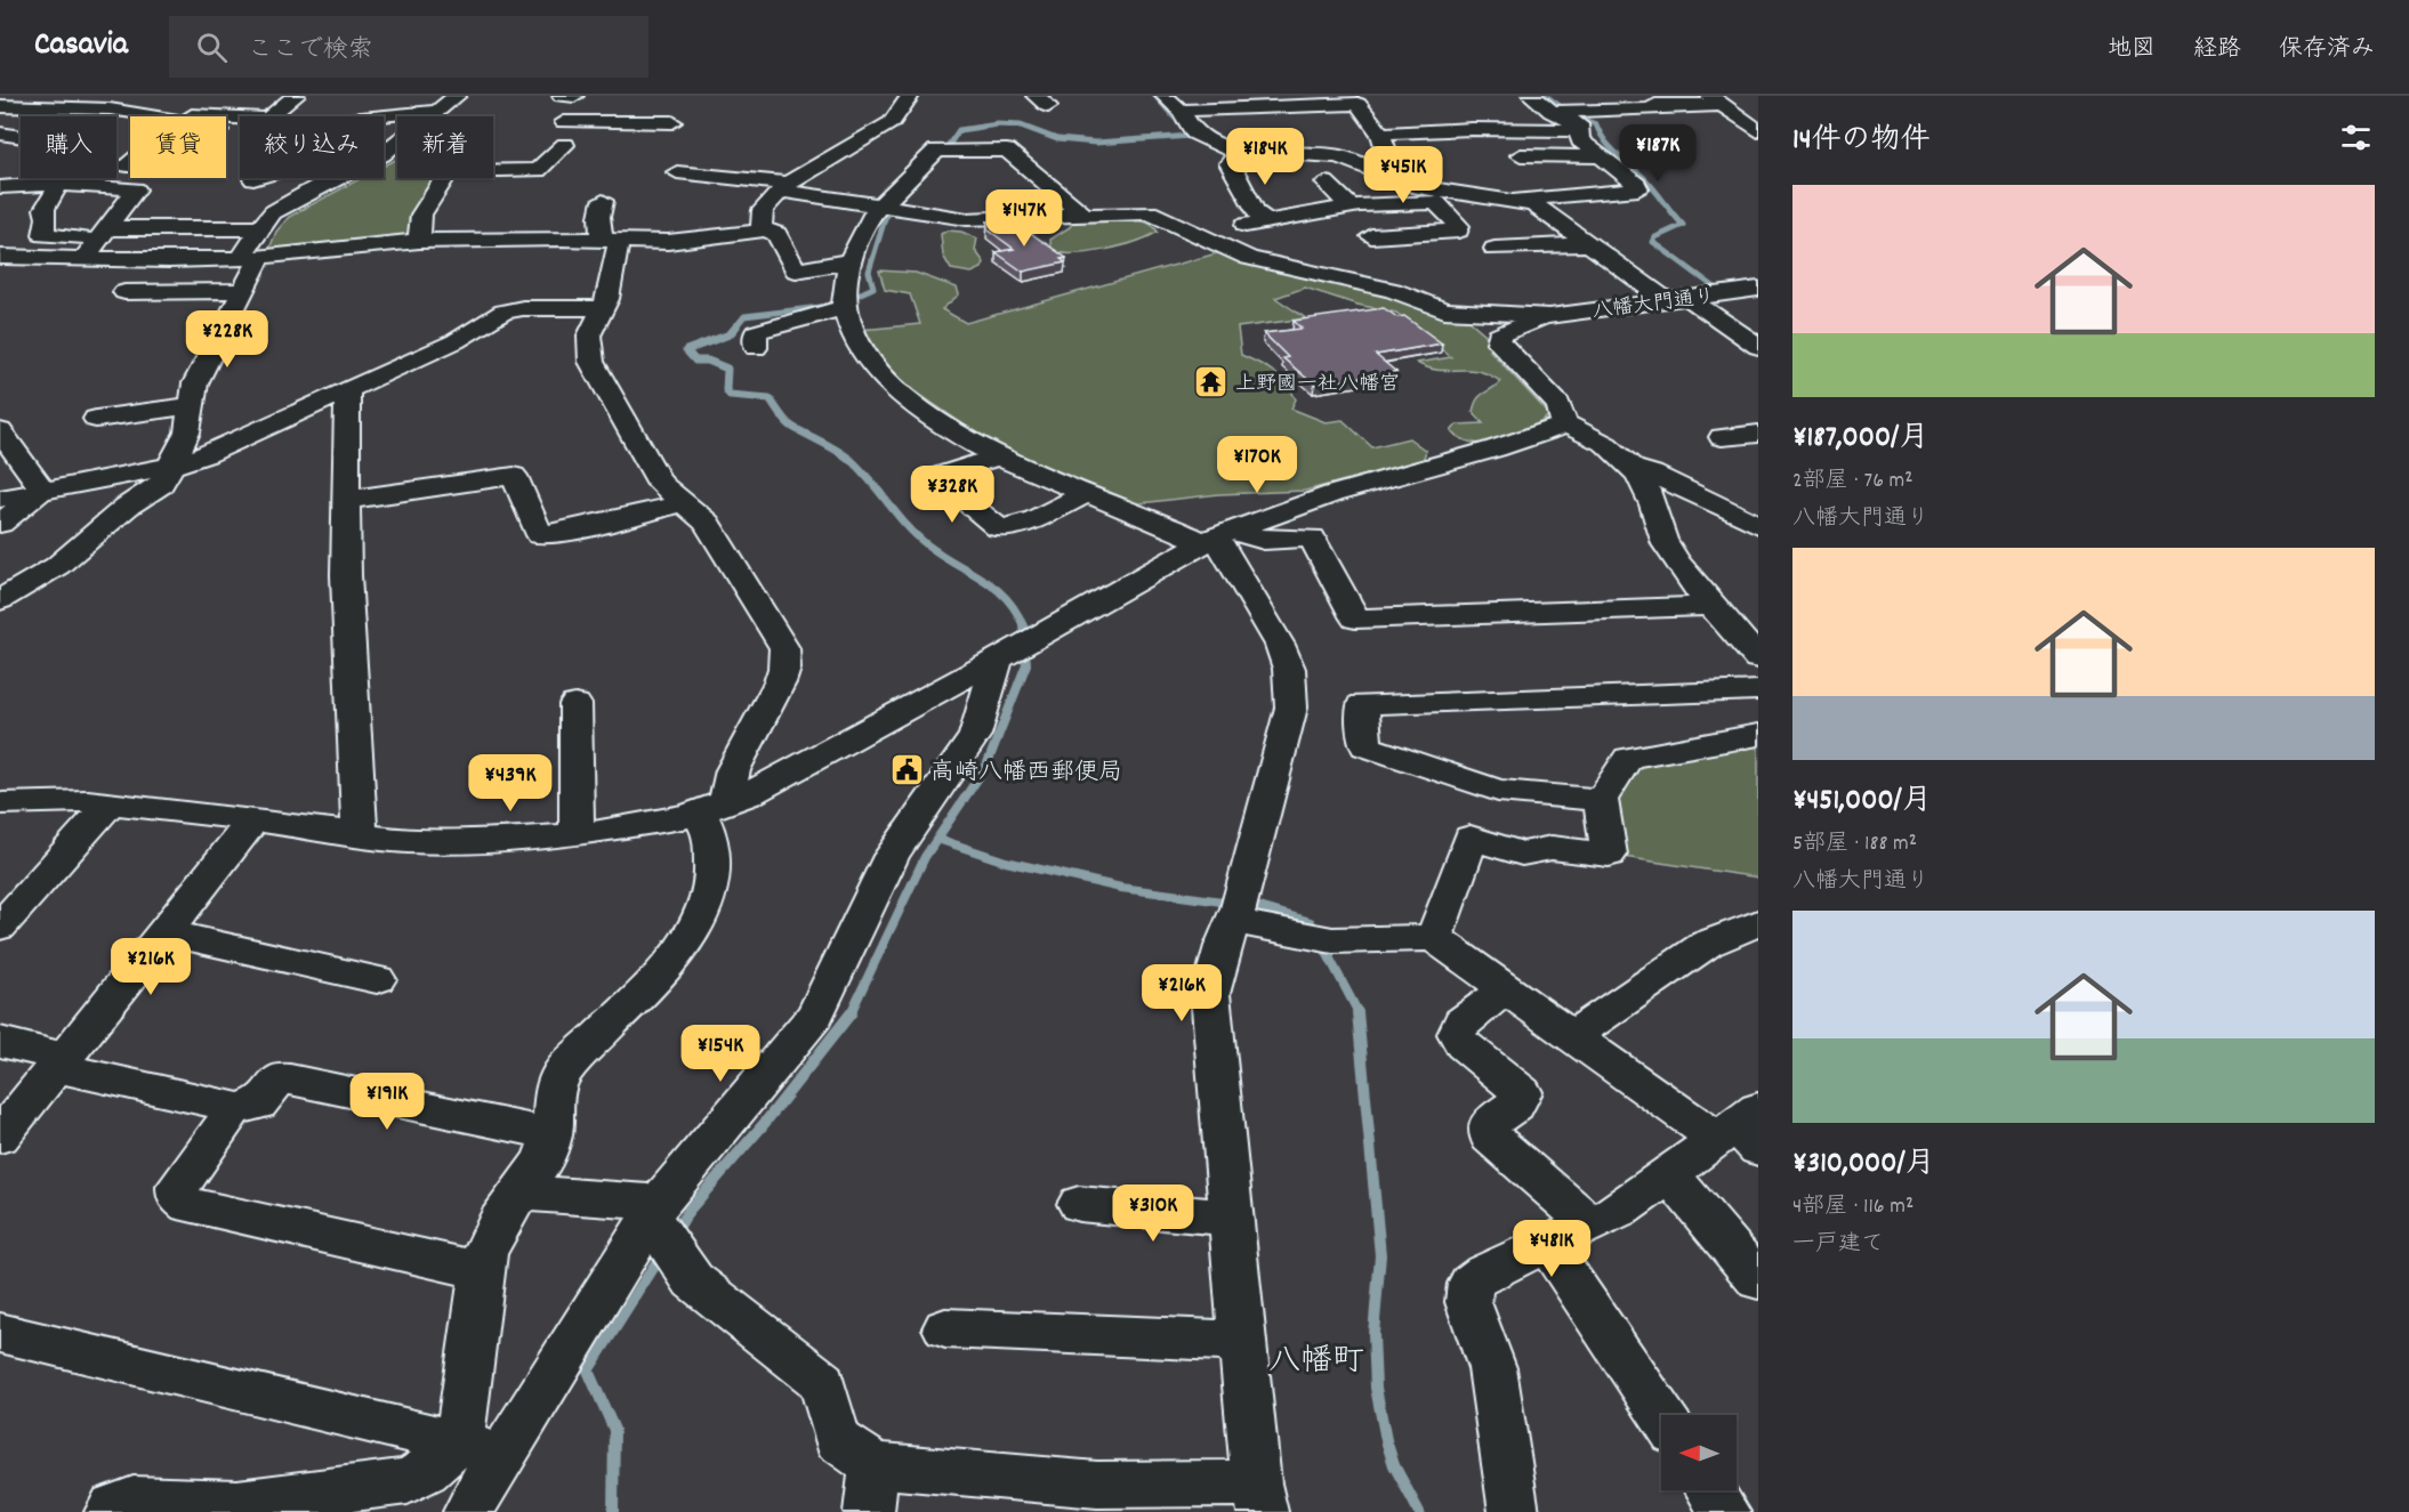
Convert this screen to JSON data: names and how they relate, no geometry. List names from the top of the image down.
{
  "streets": {
    "street": ["八幡大門通り"]
  },
  "districts": ["八幡町"],
  "places": {
    "temple": ["上野國一社八幡宮"],
    "public building": ["高崎八幡西郵便局"]
  },
  "north": "left",
  "page": {
    "header": "Casavia",
    "search": "ここで検索",
    "nav": ["地図", "経路", "保存済み"],
    "heading": "14件の物件",
    "chip": [
      "購入",
      "賃貸",
      "絞り込み",
      "新着"
    ],
    "price": [
      "¥187K",
      "¥184K",
      "¥451K",
      "¥147K",
      "¥228K",
      "¥170K",
      "¥328K",
      "¥439K",
      "¥216K",
      "¥216K",
      "¥154K",
      "¥191K",
      "¥310K",
      "¥481K"
    ],
    "list": [
      {
        "name": "¥187,000/月",
        "note": "2部屋 · 76 m² · 八幡大門通り"
      },
      {
        "name": "¥451,000/月",
        "note": "5部屋 · 188 m² · 八幡大門通り"
      },
      {
        "name": "¥310,000/月",
        "note": "4部屋 · 116 m² · 一戸建て"
      }
    ]
  }
}
